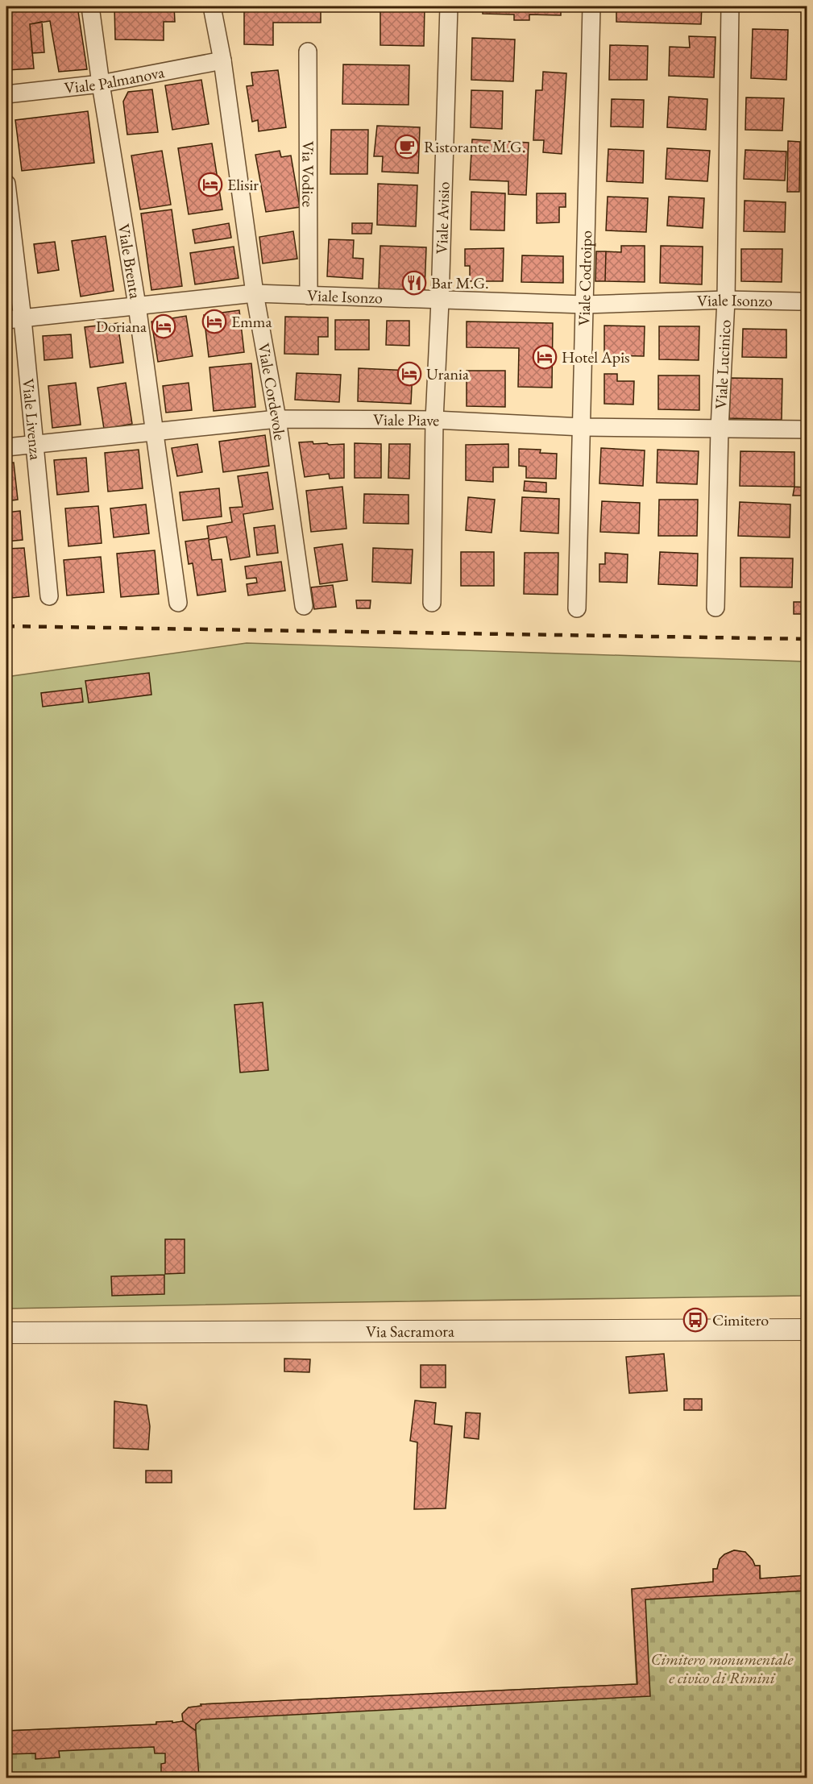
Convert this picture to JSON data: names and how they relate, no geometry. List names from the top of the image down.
{
  "streets": {
    "street": [
      "Viale Palmanova",
      "Via Vodice",
      "Viale Avisio",
      "Viale Brenta",
      "Viale Codroipo",
      "Viale Isonzo",
      "Viale Lucinico",
      "Viale Cordevole",
      "Viale Livenza",
      "Viale Piave",
      "Via Sacramora"
    ]
  },
  "crossings": [
    ["Viale Palmanova", "Viale Brenta"],
    ["Viale Palmanova", "Viale Cordevole"],
    ["Via Vodice", "Viale Isonzo"],
    ["Viale Avisio", "Viale Isonzo"],
    ["Viale Avisio", "Viale Piave"],
    ["Viale Brenta", "Viale Isonzo"],
    ["Viale Brenta", "Viale Piave"],
    ["Viale Codroipo", "Viale Isonzo"],
    ["Viale Codroipo", "Viale Piave"],
    ["Viale Isonzo", "Viale Lucinico"],
    ["Viale Isonzo", "Viale Cordevole"],
    ["Viale Isonzo", "Viale Livenza"],
    ["Viale Lucinico", "Viale Piave"],
    ["Viale Cordevole", "Viale Piave"],
    ["Viale Livenza", "Viale Piave"]
  ],
  "parks": ["Cimitero monumentale e civico di Rimini"],
  "places": {
    "cafe": ["Ristorante M.G."],
    "hotel": [
      "Elisir",
      "Emma",
      "Doriana",
      "Hotel Apis",
      "Urania"
    ],
    "restaurant": ["Bar M.G."],
    "bus stop": ["Cimitero"]
  }
}
